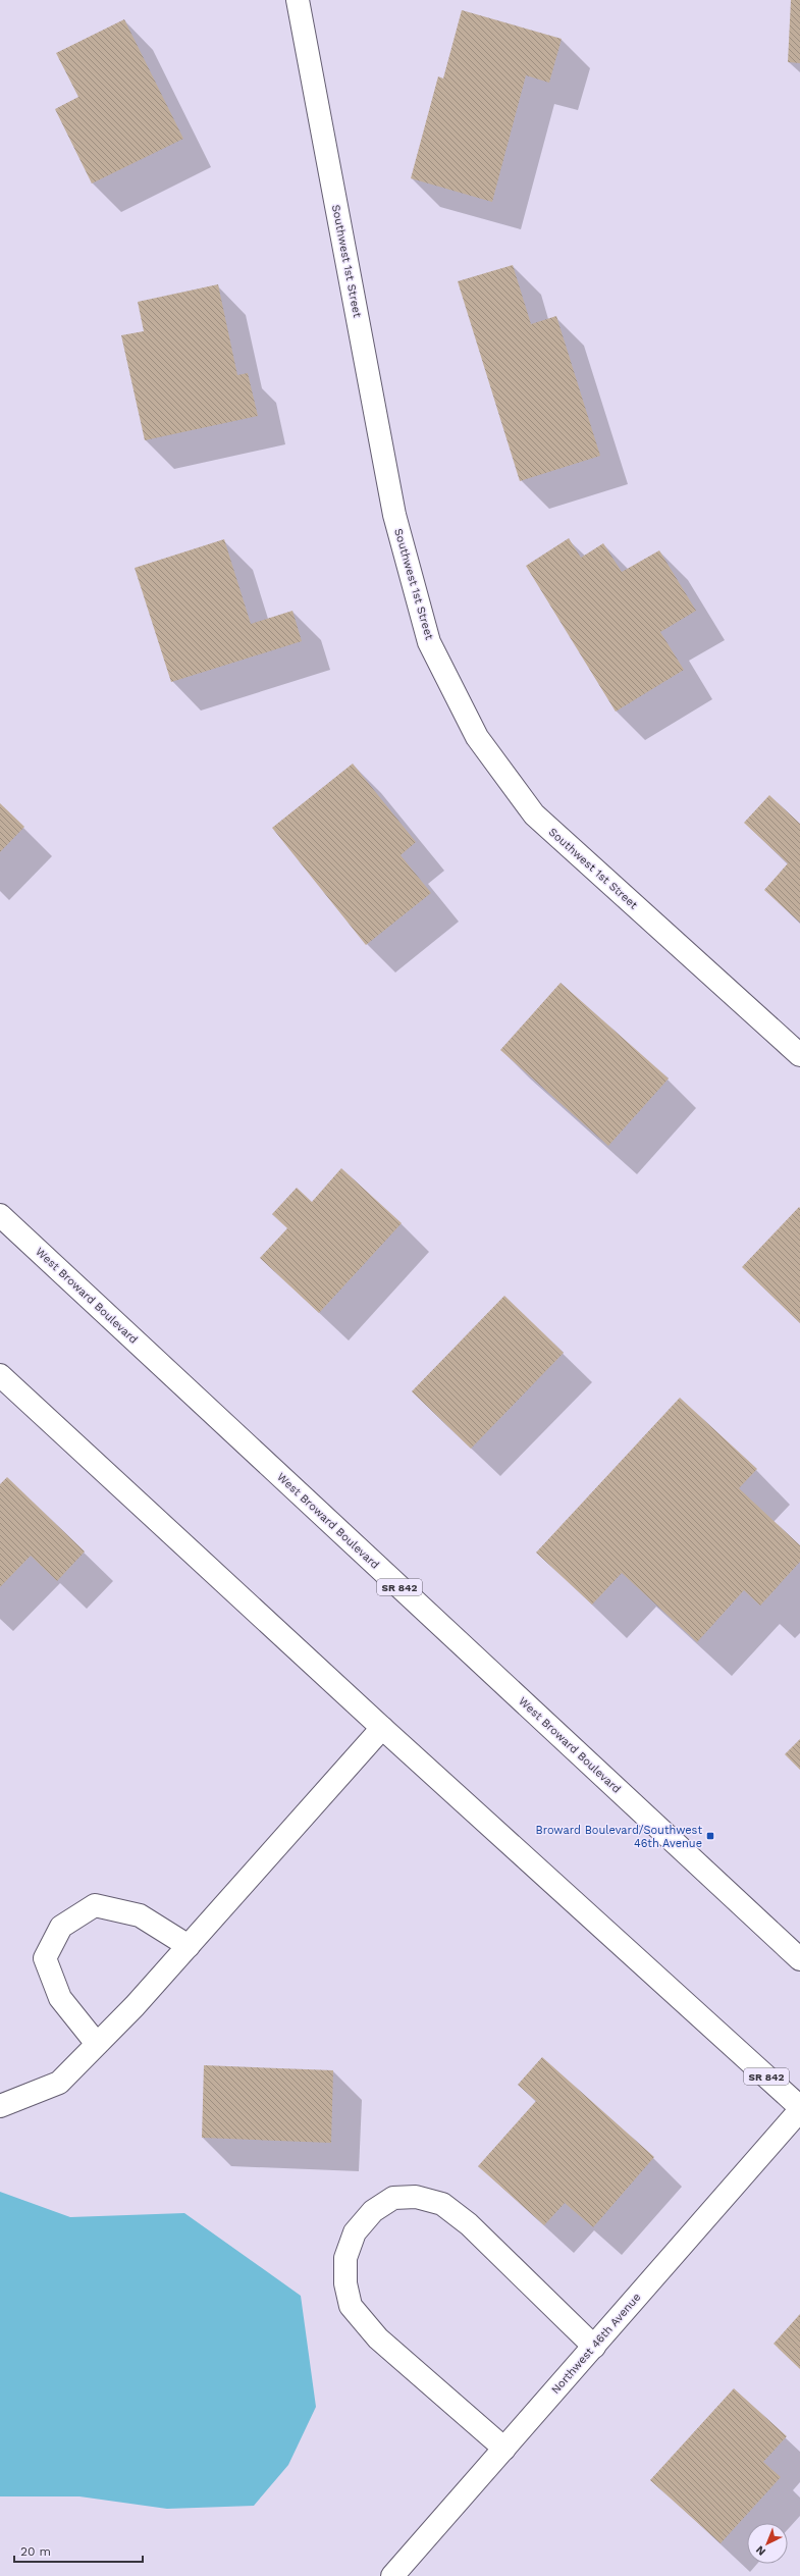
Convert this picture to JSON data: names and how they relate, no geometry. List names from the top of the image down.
{
  "streets": {
    "main road": [
      "Southwest 1st Street",
      "West Broward Boulevard",
      "SR 842",
      "Northwest 46th Avenue"
    ]
  },
  "places": {
    "transit": ["Broward Boulevard/Southwest 46th Avenue"]
  },
  "scale_bar": "20 m",
  "north": "bottom left"
}
